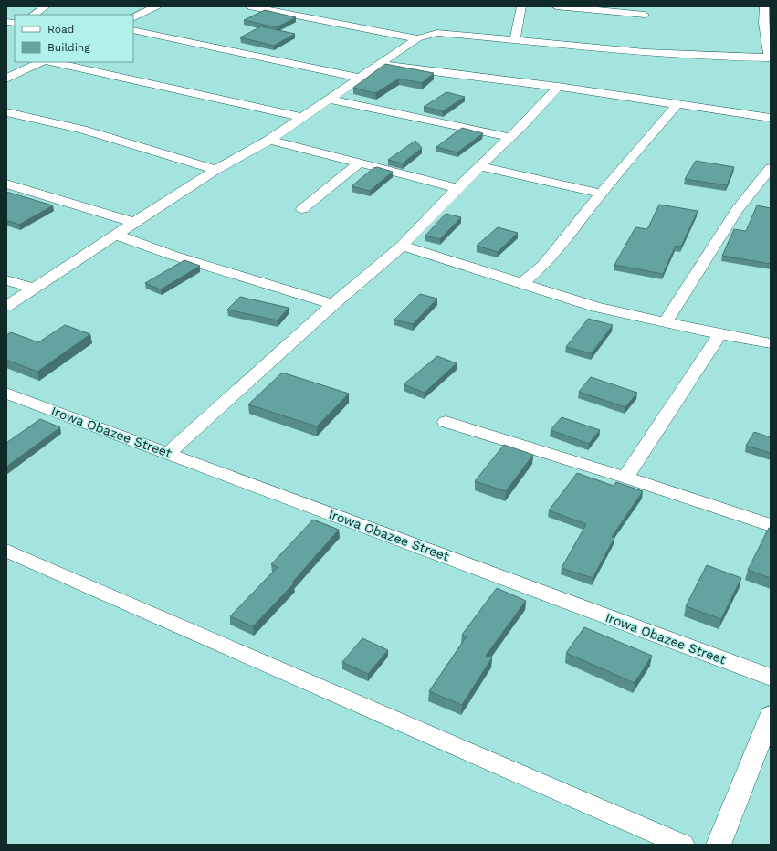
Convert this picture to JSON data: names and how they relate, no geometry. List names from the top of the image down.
{
  "streets": {
    "street": ["Irowa Obazee Street"]
  },
  "legend": ["Road", "Building"]
}
